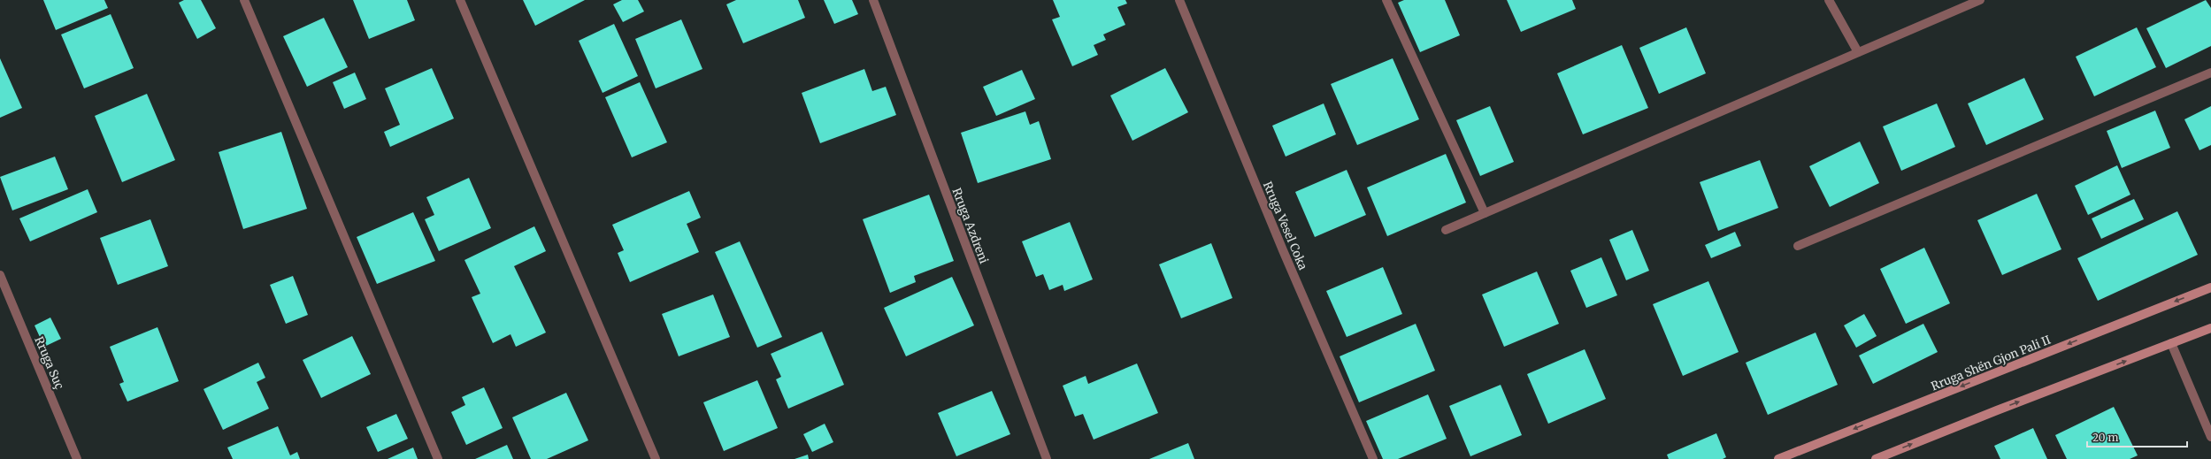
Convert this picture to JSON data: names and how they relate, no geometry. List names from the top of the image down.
{
  "streets": {
    "street": [
      "Rruga Azdreni",
      "Rruga Vesel Coka",
      "Rruga Suç",
      "Rruga Shën Gjon Pali II"
    ]
  },
  "scale_bar": "20 m"
}
